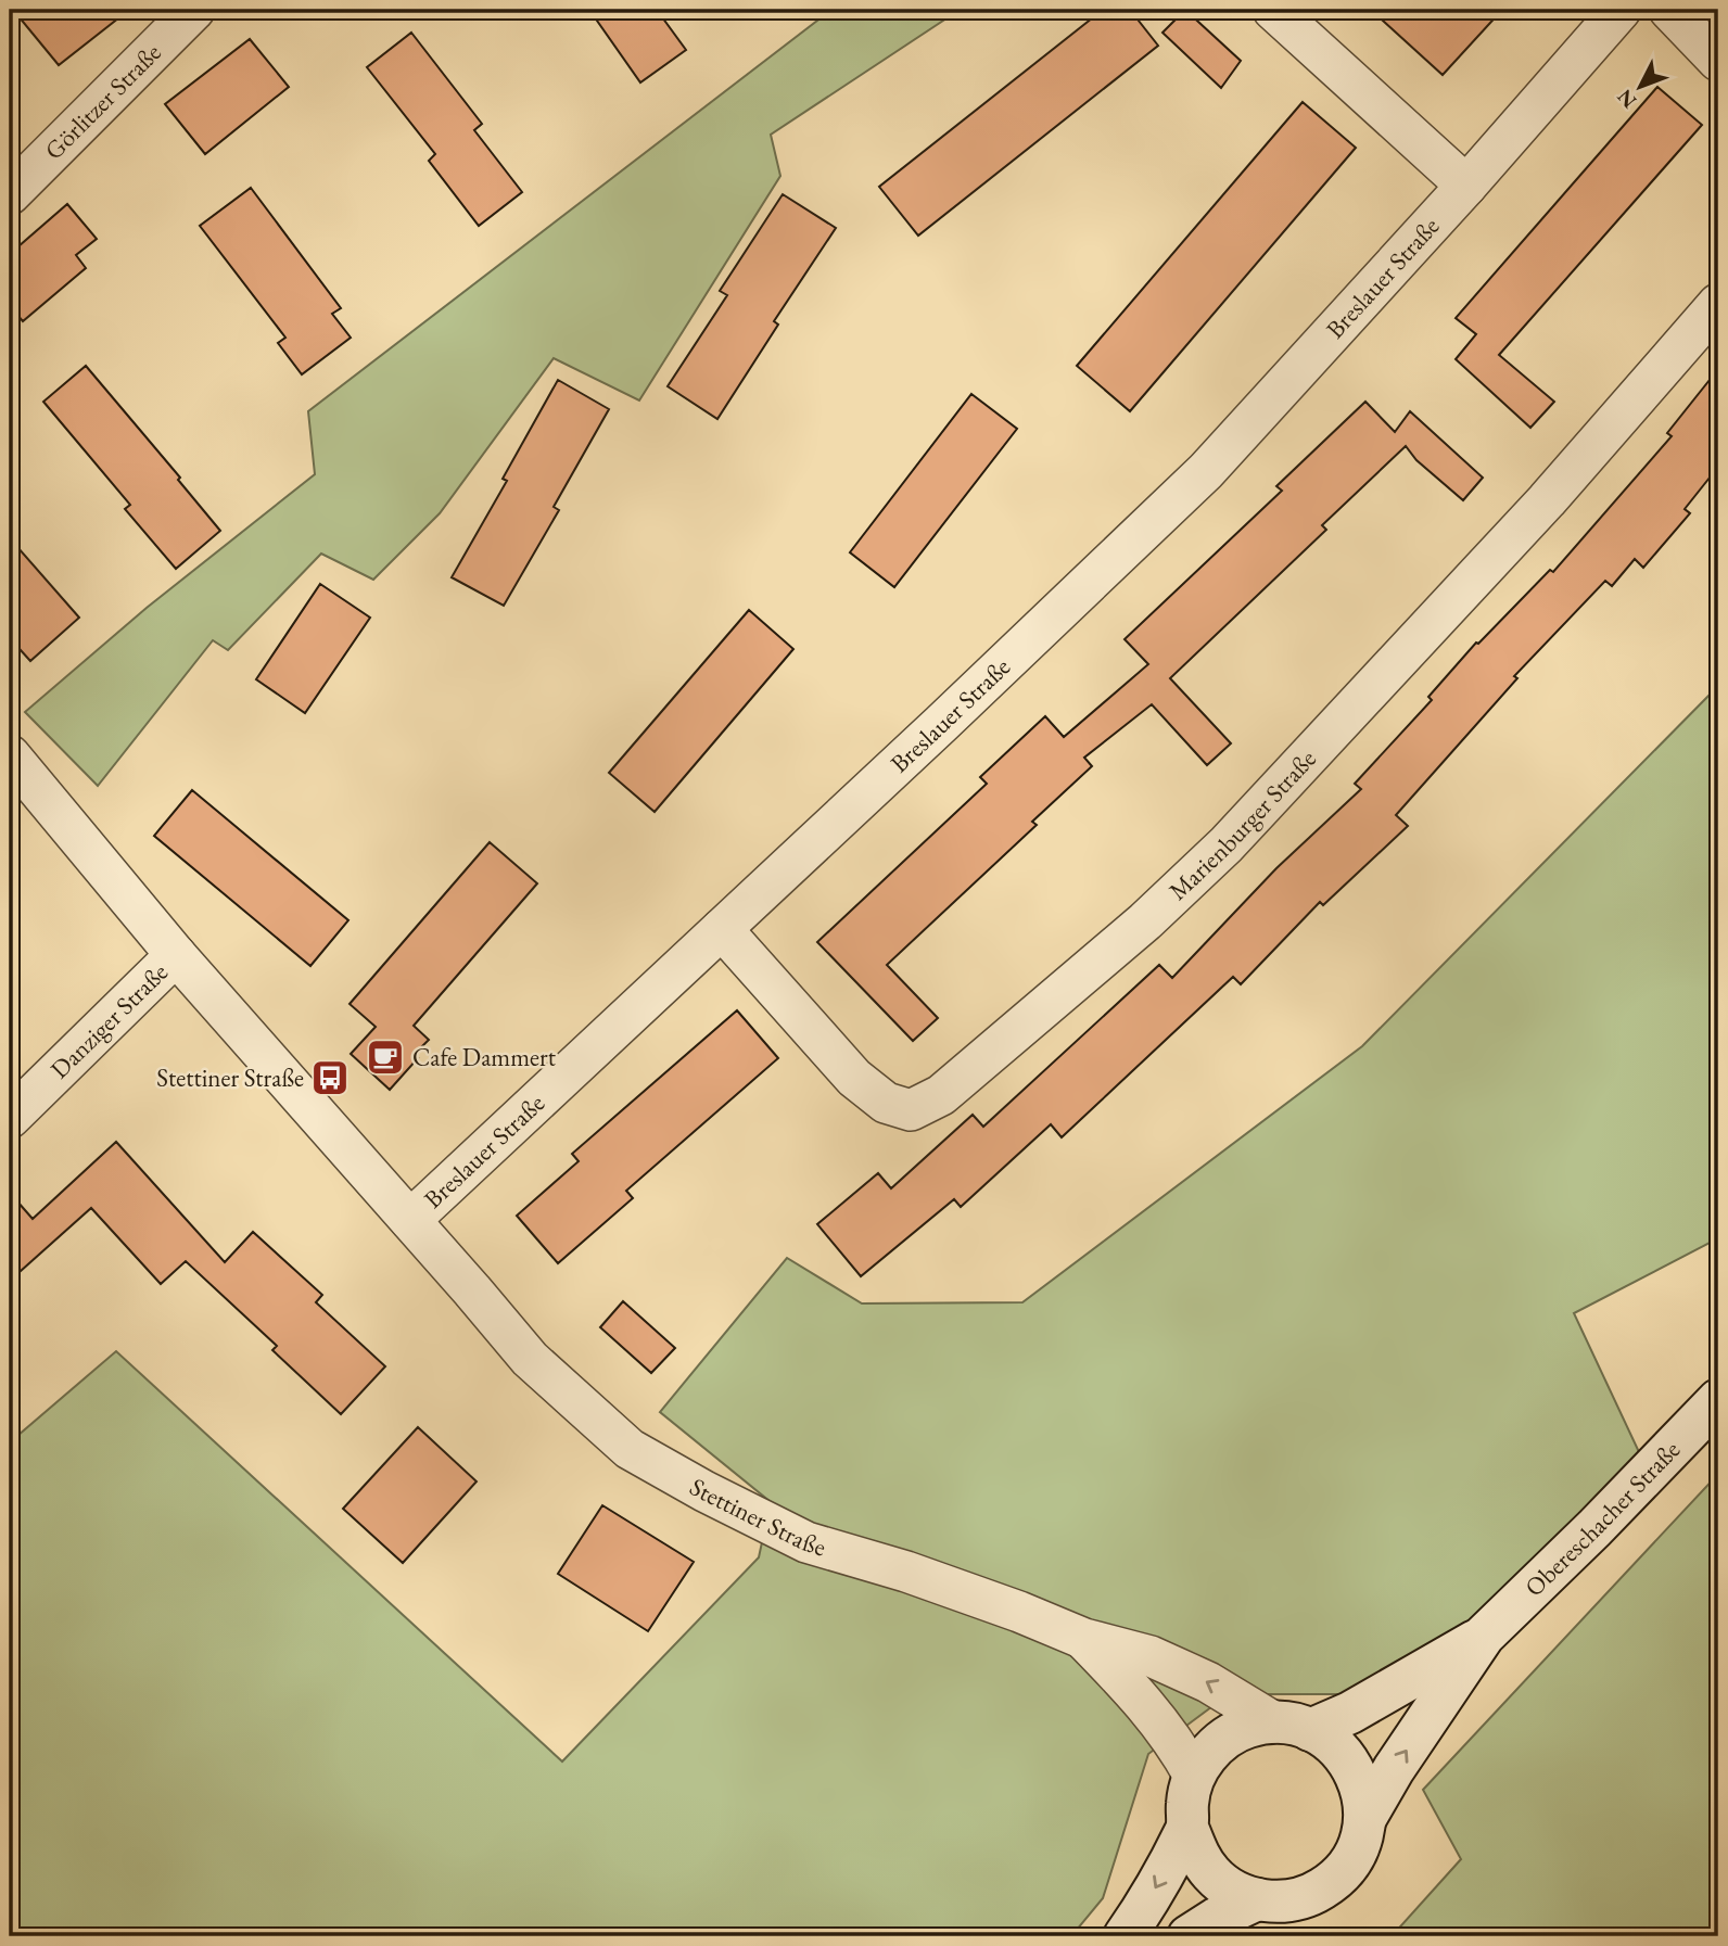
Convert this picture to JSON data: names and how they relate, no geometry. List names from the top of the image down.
{
  "streets": {
    "main road": ["Obereschacher Straße"],
    "street": [
      "Görlitzer Straße",
      "Breslauer Straße",
      "Marienburger Straße",
      "Danziger Straße",
      "Stettiner Straße"
    ]
  },
  "crossings": [
    ["Breslauer Straße", "Marienburger Straße"],
    ["Breslauer Straße", "Stettiner Straße"],
    ["Danziger Straße", "Stettiner Straße"],
    ["Stettiner Straße", "Obereschacher Straße"]
  ],
  "places": {
    "cafe": ["Cafe Dammert"],
    "bus stop": ["Stettiner Straße"]
  },
  "north": "bottom left"
}
